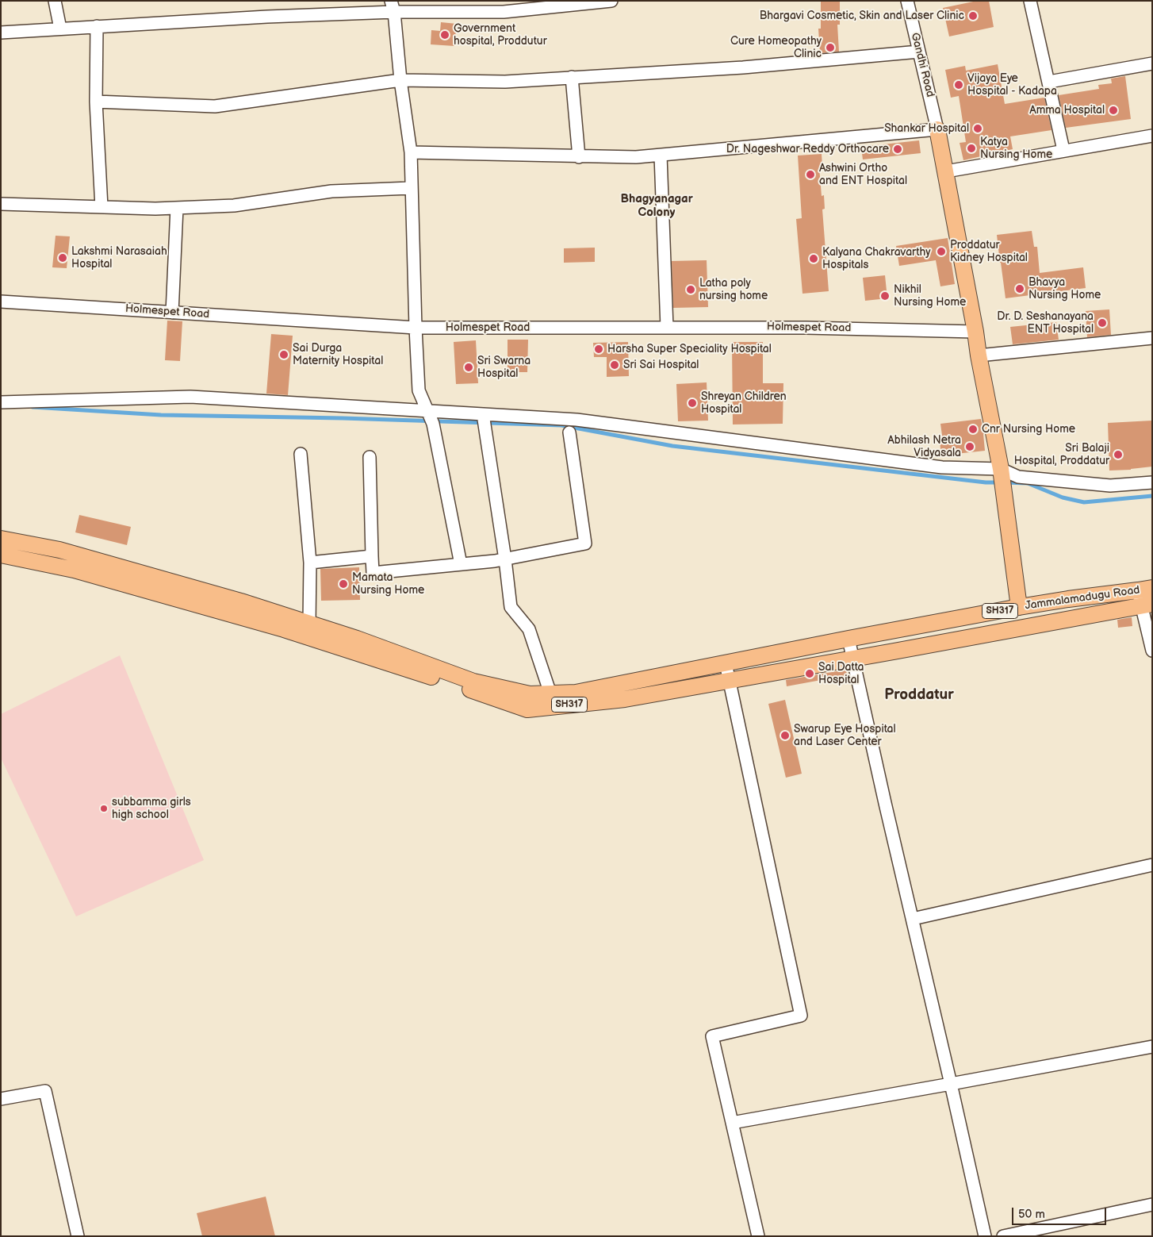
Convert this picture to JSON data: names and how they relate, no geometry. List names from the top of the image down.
{
  "streets": {
    "main road": ["Jammalamadugu Road", "SH317"],
    "street": ["Gandhi Road", "Holmespet Road"]
  },
  "crossings": [
    ["Jammalamadugu Road", "SH317"]
  ],
  "districts": ["Bhagyanagar Colony", "Proddatur"],
  "places": [
    "Bhargavi Cosmetic, Skin and Laser Clinic",
    "Government hospital, Proddutur",
    "Cure Homeopathy Clinic",
    "Vijaya Eye Hospital - Kadapa",
    "Amma Hospital",
    "Shankar Hospital",
    "Katya Nursing Home",
    "Dr. Nageshwar Reddy Orthocare",
    "Ashwini Ortho and ENT Hospital",
    "Proddatur Kidney Hospital",
    "Lakshmi Narasaiah Hospital",
    "Kalyana Chakravarthy Hospitals",
    "Bhavya Nursing Home",
    "Latha poly nursing home",
    "Nikhil Nursing Home",
    "Dr. D. Seshanayana ENT Hospital",
    "Harsha Super Speciality Hospital",
    "Sai Durga Maternity Hospital",
    "Sri Sai Hospital",
    "Sri Swarna Hospital",
    "Shreyan Children Hospital",
    "Cnr Nursing Home",
    "Abhilash Netra Vidyasala",
    "Sri Balaji Hospital, Proddatur",
    "Mamata Nursing Home",
    "Sai Datta Hospital",
    "Swarup Eye Hospital and Laser Center",
    "subbamma girls high school"
  ],
  "scale_bar": "50 m"
}
